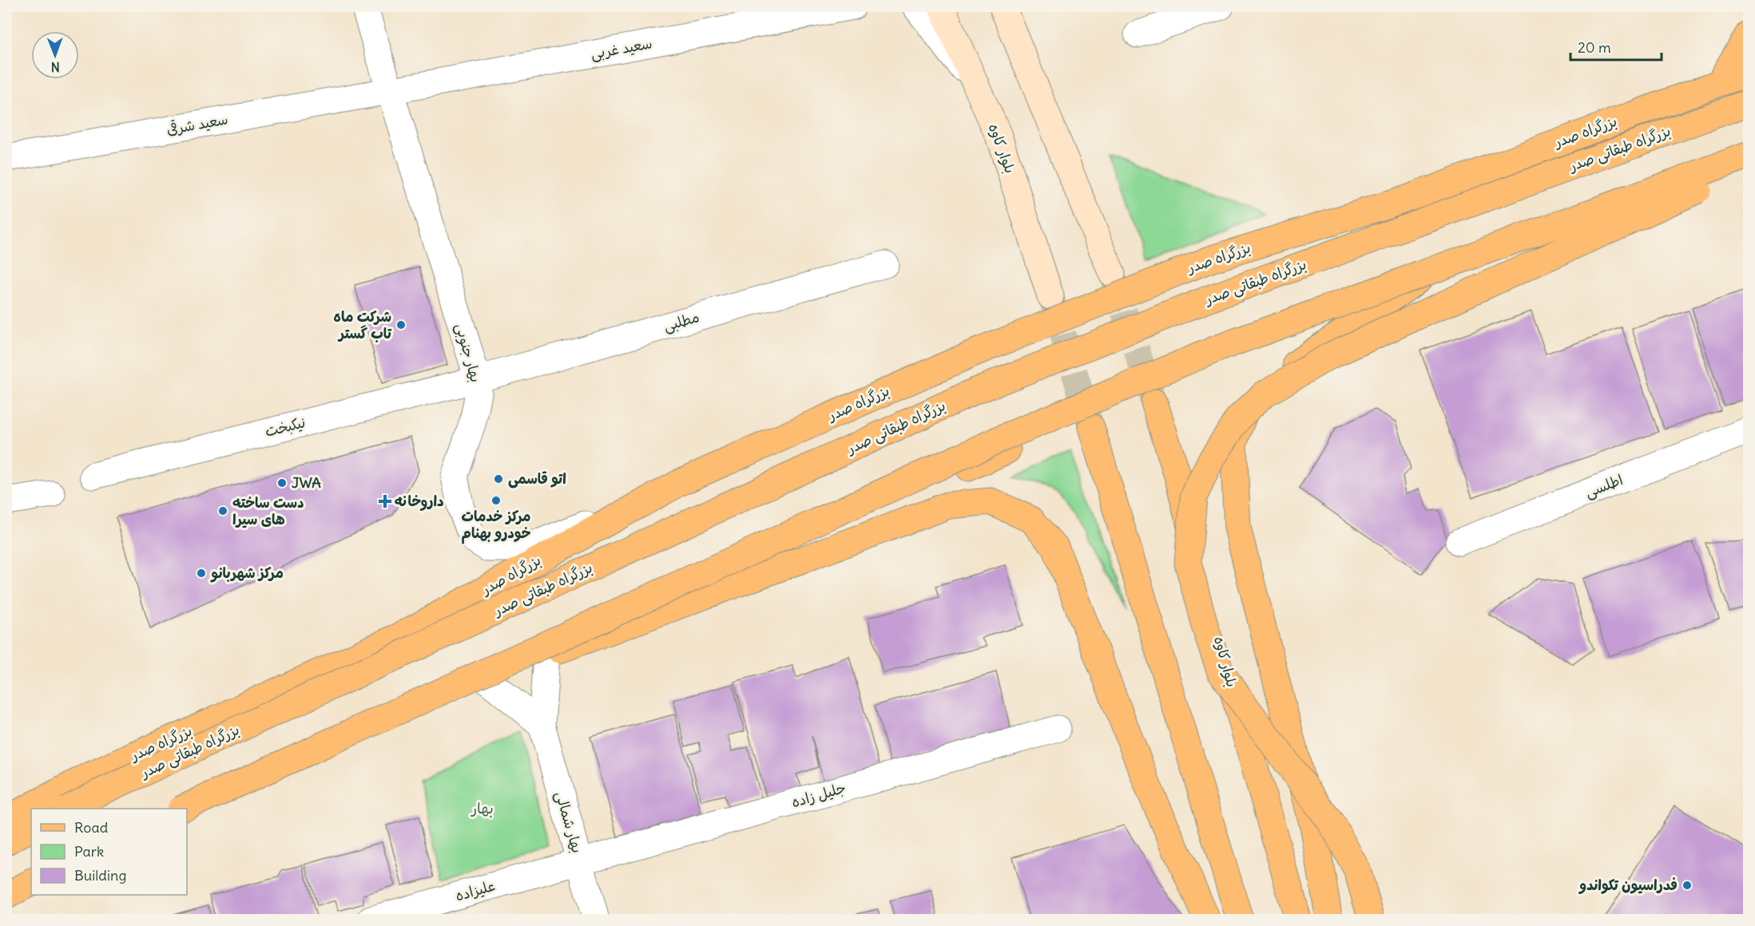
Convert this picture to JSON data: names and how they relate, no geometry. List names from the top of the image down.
{
  "streets": {
    "main road": ["بزرگراه صدر", "بلوار کاوه", "بزرگراه طبقاتی صدر"],
    "street": [
      "سعید غربی",
      "سعید شرقی",
      "مطلبی",
      "بهار جنوبی",
      "نیکبخت",
      "اطلسی",
      "جلیل زاده",
      "بهار شمالی",
      "علیزاده"
    ]
  },
  "crossings": [
    ["سعید غربی", "سعید شرقی"],
    ["سعید غربی", "بهار جنوبی"],
    ["سعید شرقی", "بهار جنوبی"],
    ["بزرگراه صدر", "بهار جنوبی"],
    ["مطلبی", "بهار جنوبی"],
    ["مطلبی", "نیکبخت"],
    ["بهار جنوبی", "نیکبخت"],
    ["جلیل زاده", "بهار شمالی"],
    ["جلیل زاده", "علیزاده"],
    ["بهار شمالی", "علیزاده"]
  ],
  "parks": ["بهار"],
  "places": {
    "other": [
      "شرکت ماه تاب گستر",
      "اتو قاسمی",
      "JWA",
      "مرکز خدمات خودرو بهنام",
      "دست ساخته های سیرا",
      "مرکز شهربانو",
      "فدراسیون تکواندو"
    ],
    "health": ["داروخانه"]
  },
  "legend": ["Road", "Park", "Building"],
  "scale_bar": "20 m",
  "north": "bottom"
}
